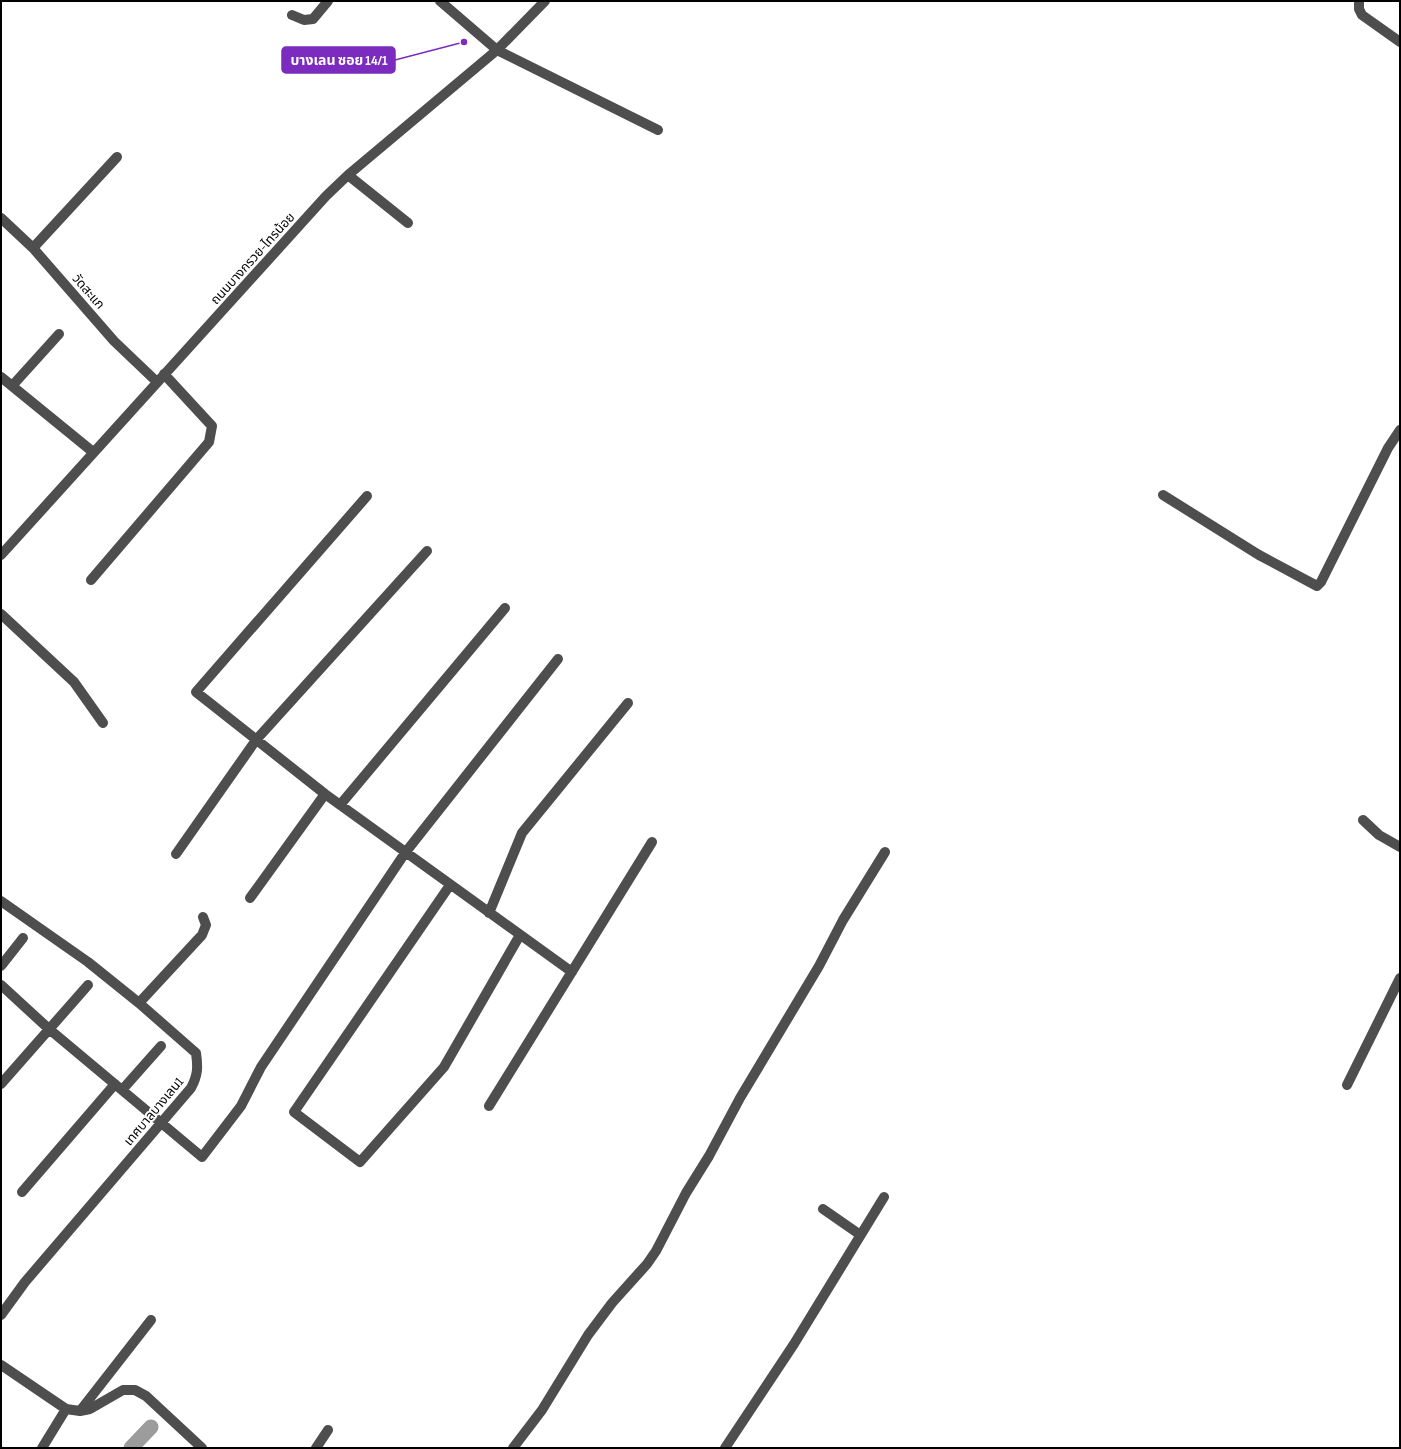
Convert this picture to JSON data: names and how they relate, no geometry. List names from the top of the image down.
{
  "streets": {
    "street": ["ถนนบางกรวย-ไทรน้อย", "วัดสะแก", "เทศบาลบางเลน1"]
  },
  "crossings": [
    ["ถนนบางกรวย-ไทรน้อย", "วัดสะแก"]
  ],
  "places": ["บางเลน ซอย 14/1"]
}
